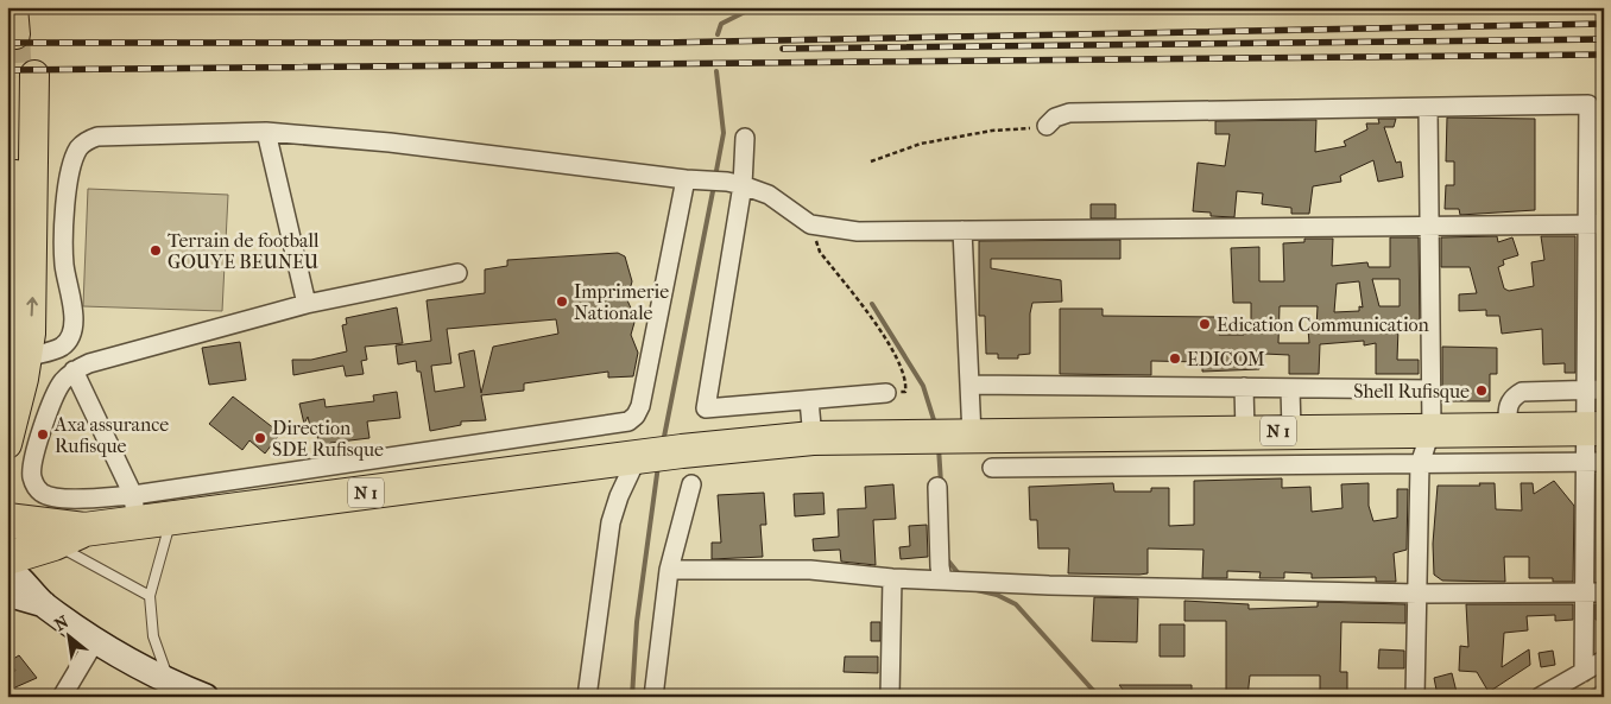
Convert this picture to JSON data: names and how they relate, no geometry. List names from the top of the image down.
{
  "streets": {
    "highway": ["N 1"]
  },
  "places": [
    "Terrain de football GOUYE BEUNEU",
    "Imprimerie Nationale",
    "Edication Communication",
    "EDICOM",
    "Shell Rufisque",
    "Axa assurance Rufisque",
    "Direction SDE Rufisque"
  ],
  "north": "top left"
}
